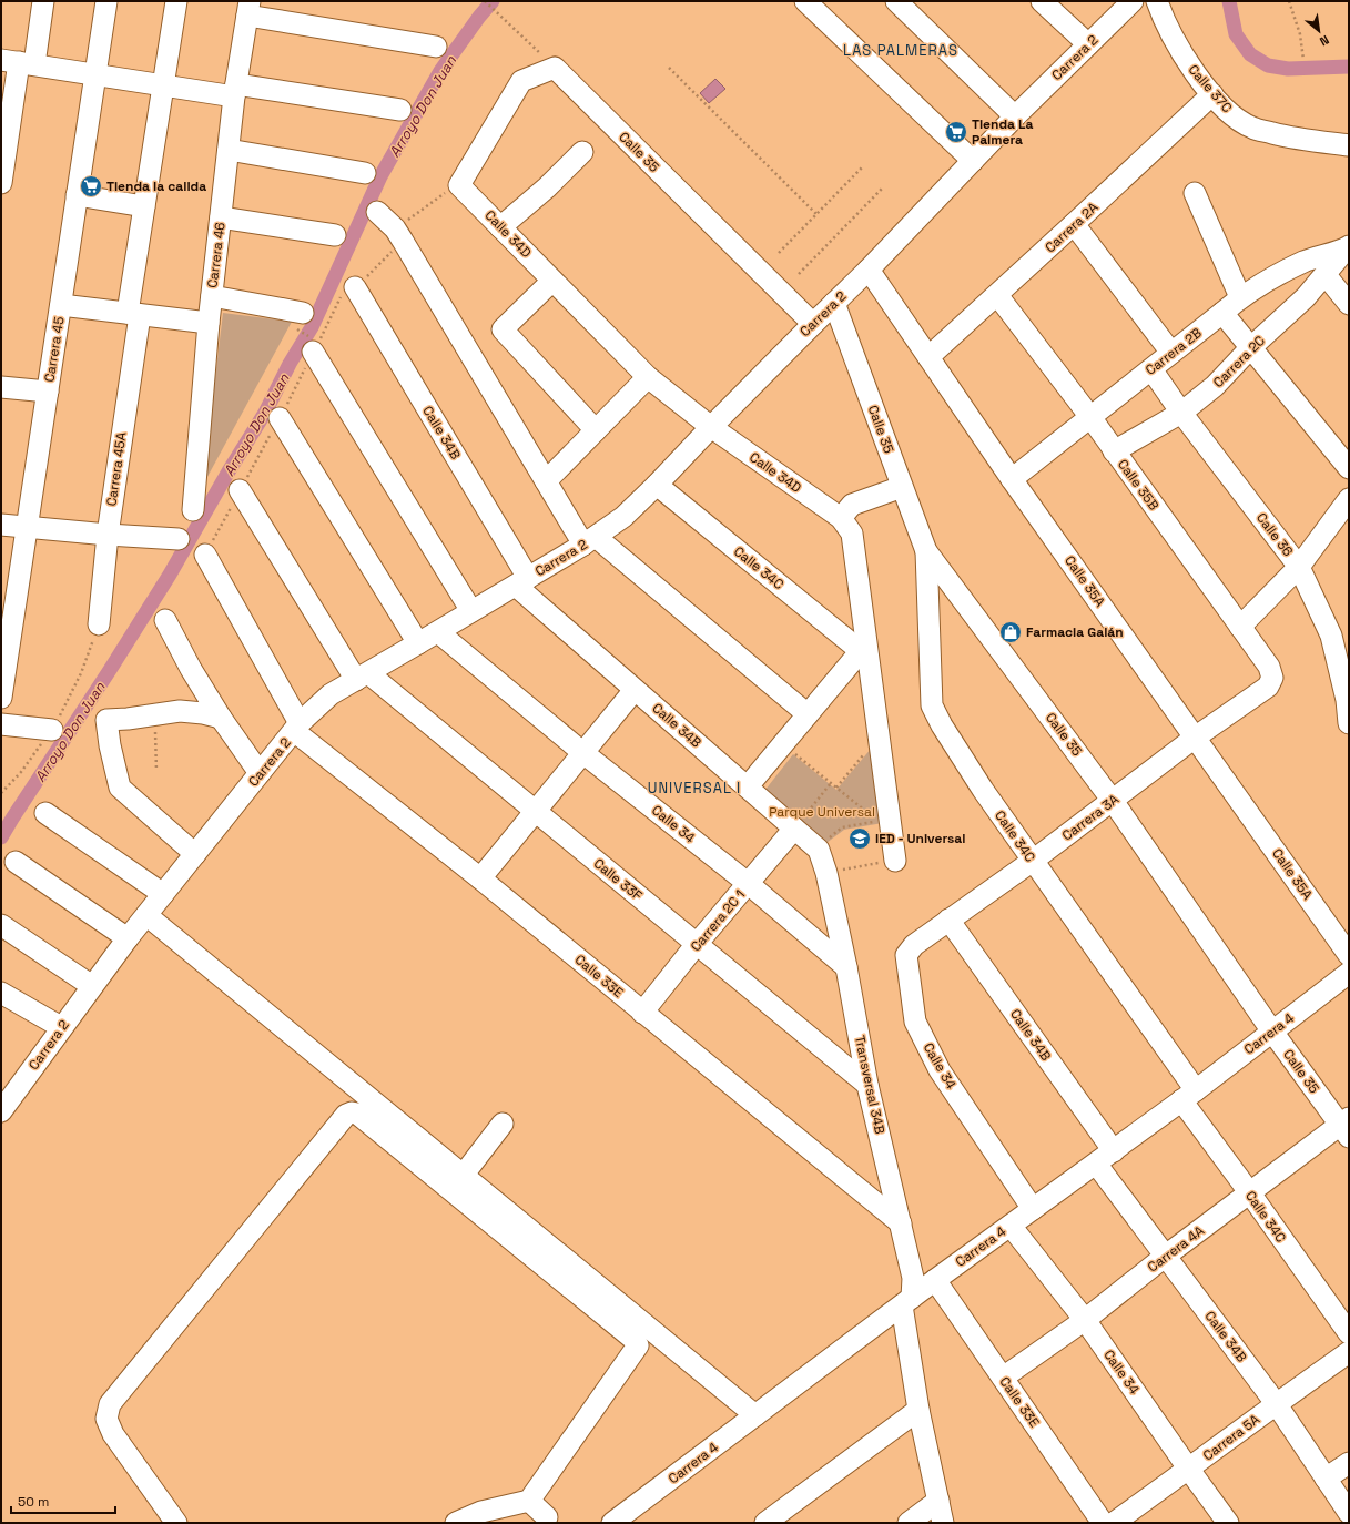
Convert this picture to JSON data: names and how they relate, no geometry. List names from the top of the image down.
{
  "streets": {
    "street": [
      "Carrera 2",
      "Calle 37C",
      "Calle 35",
      "Carrera 2A",
      "Calle 34D",
      "Carrera 46",
      "Carrera 45",
      "Carrera 2B",
      "Carrera 2C",
      "Calle 34B",
      "Carrera 45A",
      "Calle 35B",
      "Calle 36",
      "Calle 34C",
      "Calle 35A",
      "Carrera 3A",
      "Calle 34",
      "Calle 33F",
      "Carrera 2C 1",
      "Calle 33E",
      "Carrera 4",
      "Transversal 34B",
      "Carrera 4A",
      "Carrera 5A"
    ]
  },
  "crossings": [
    ["Carrera 2", "Calle 35"],
    ["Carrera 2", "Calle 34D"],
    ["Carrera 2", "Calle 34B"],
    ["Carrera 2", "Calle 34C"],
    ["Carrera 2", "Calle 35A"],
    ["Carrera 2", "Calle 34"],
    ["Carrera 2", "Calle 33F"],
    ["Carrera 2", "Calle 33E"],
    ["Calle 37C", "Carrera 2A"],
    ["Calle 35", "Calle 34C"],
    ["Calle 35", "Carrera 3A"],
    ["Calle 35", "Carrera 4"],
    ["Calle 35", "Carrera 4A"],
    ["Carrera 2A", "Calle 35B"],
    ["Carrera 2A", "Calle 35A"],
    ["Calle 34D", "Calle 34C"],
    ["Carrera 2B", "Carrera 2C"],
    ["Carrera 2B", "Calle 35B"],
    ["Carrera 2B", "Calle 36"],
    ["Carrera 2B", "Calle 35A"],
    ["Carrera 2C", "Calle 35B"],
    ["Carrera 2C", "Calle 36"],
    ["Calle 34B", "Carrera 3A"],
    ["Calle 34B", "Carrera 2C 1"],
    ["Calle 34B", "Carrera 4"],
    ["Calle 34B", "Transversal 34B"],
    ["Calle 34B", "Carrera 4A"],
    ["Calle 34B", "Carrera 5A"],
    ["Calle 35B", "Carrera 3A"],
    ["Calle 34C", "Carrera 3A"],
    ["Calle 34C", "Carrera 4"],
    ["Calle 34C", "Carrera 4A"],
    ["Calle 35A", "Carrera 3A"],
    ["Carrera 3A", "Calle 34"],
    ["Calle 34", "Carrera 2C 1"],
    ["Calle 34", "Carrera 4"],
    ["Calle 34", "Transversal 34B"],
    ["Calle 34", "Carrera 4A"],
    ["Calle 34", "Carrera 5A"],
    ["Calle 33F", "Carrera 2C 1"],
    ["Calle 33F", "Transversal 34B"],
    ["Carrera 2C 1", "Calle 33E"],
    ["Calle 33E", "Carrera 4"],
    ["Calle 33E", "Transversal 34B"],
    ["Calle 33E", "Carrera 4A"],
    ["Carrera 4", "Transversal 34B"]
  ],
  "districts": ["LAS PALMERAS", "UNIVERSAL I"],
  "water": ["Arroyo Don Juan"],
  "parks": ["Parque Universal"],
  "places": {
    "supermarket": ["Tienda La Palmera", "Tienda la calida"],
    "shop": ["Farmacia Galán"],
    "school or university": ["IED - Universal"]
  },
  "scale_bar": "50 m",
  "north": "bottom right"
}
